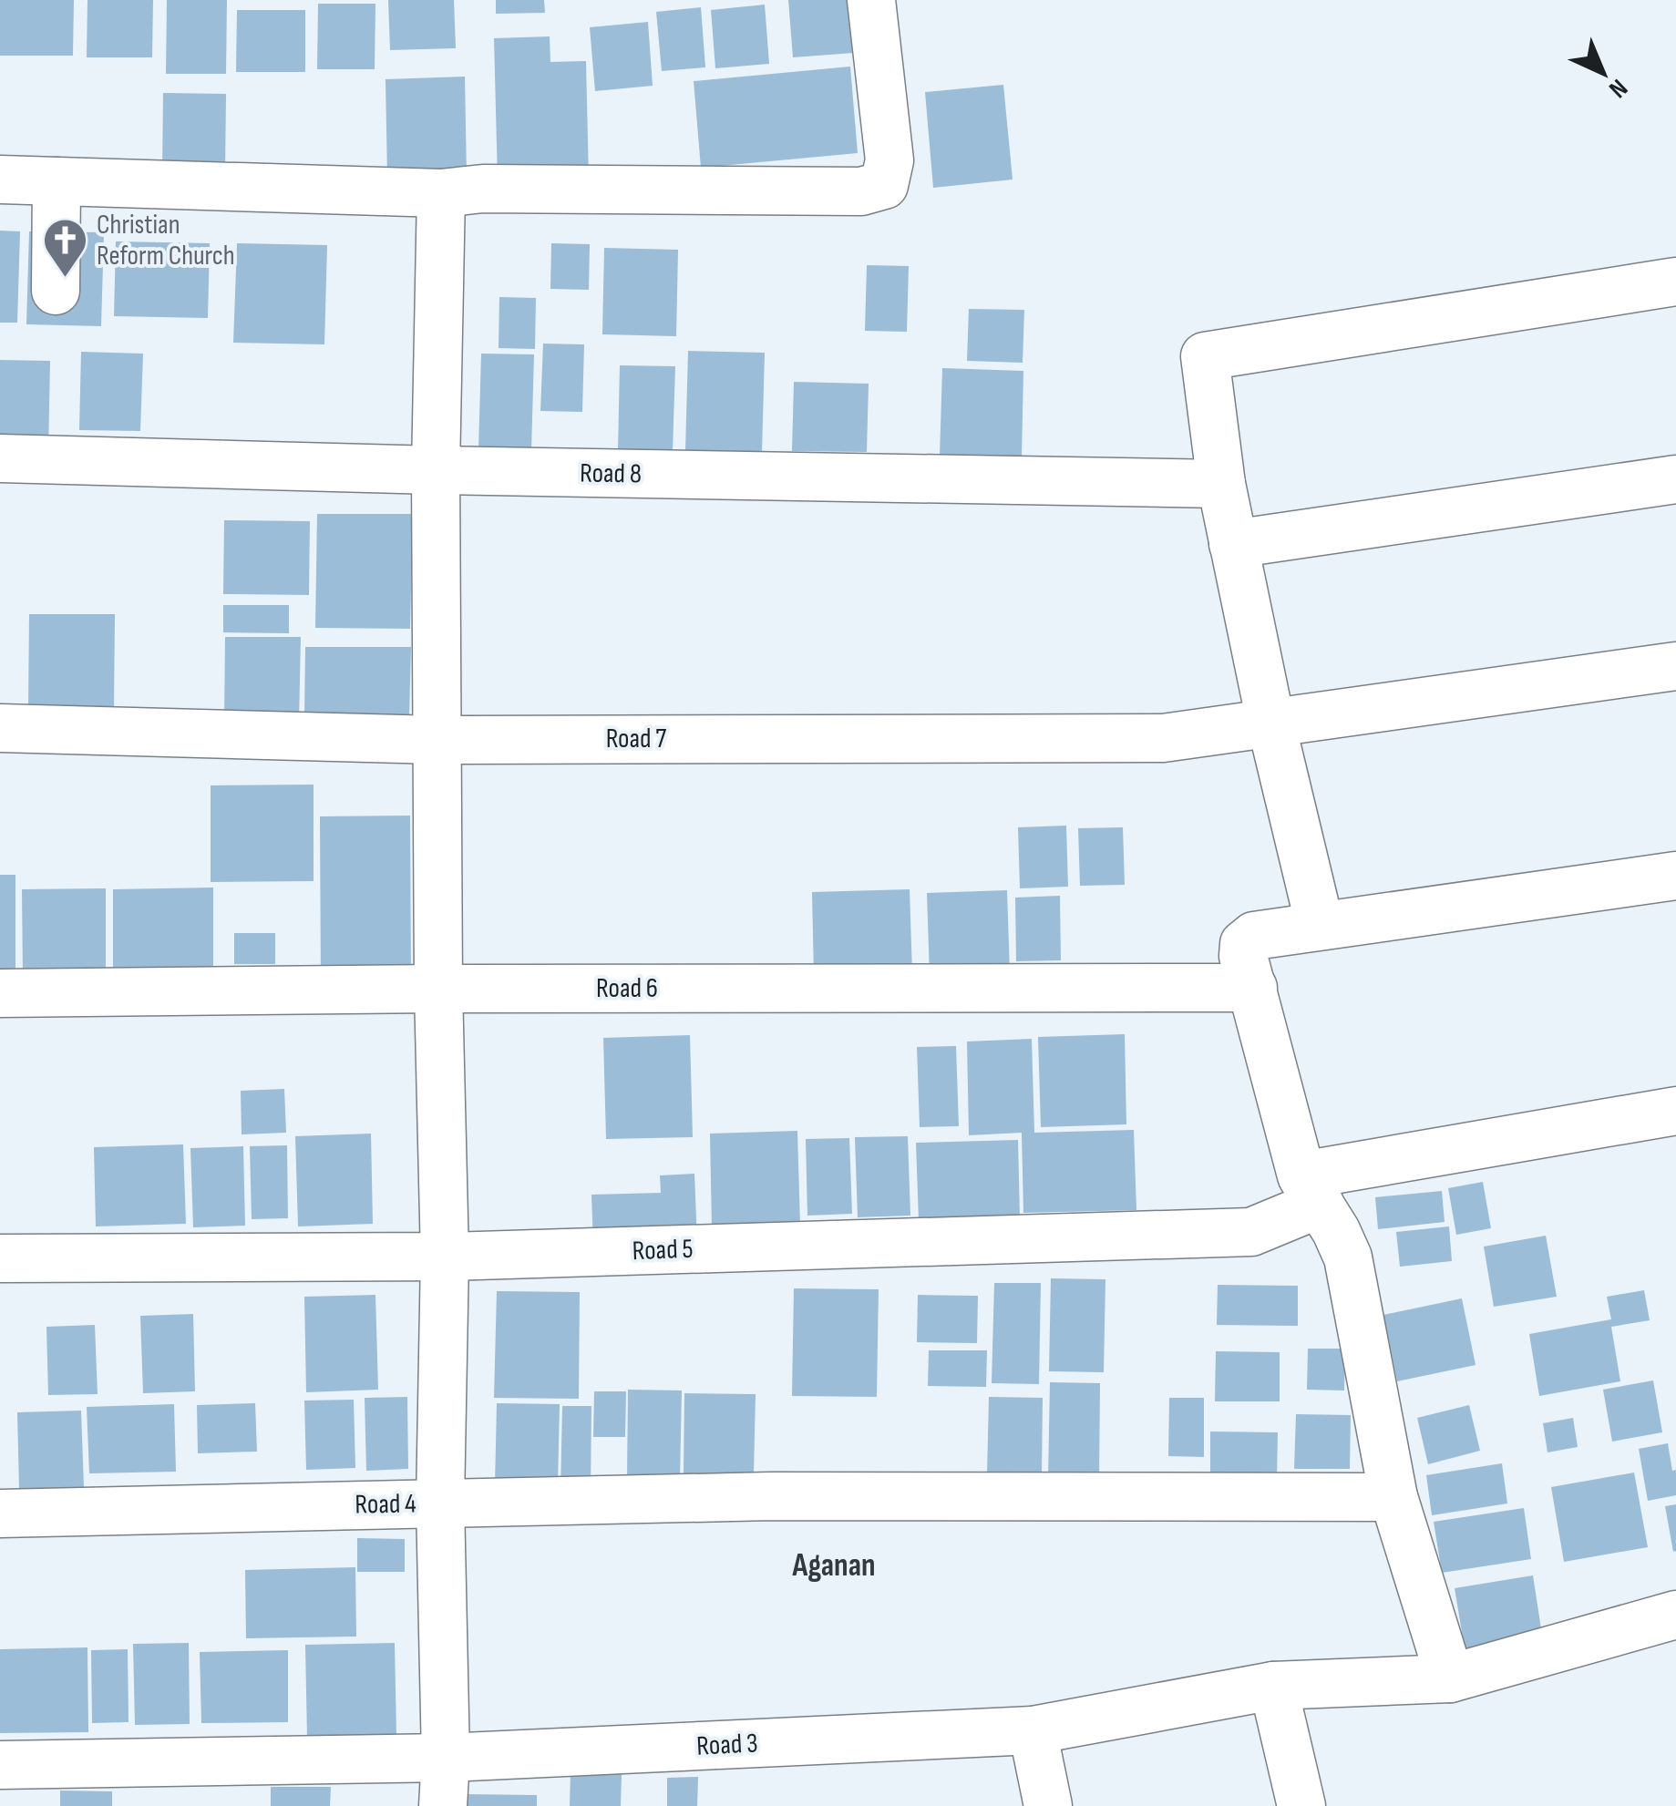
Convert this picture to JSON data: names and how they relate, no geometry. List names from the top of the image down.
{
  "streets": {
    "street": [
      "Road 8",
      "Road 7",
      "Road 6",
      "Road 5",
      "Road 4",
      "Road 3"
    ]
  },
  "districts": ["Aganan"],
  "places": {
    "church": ["Christian Reform Church"]
  },
  "north": "bottom right"
}
